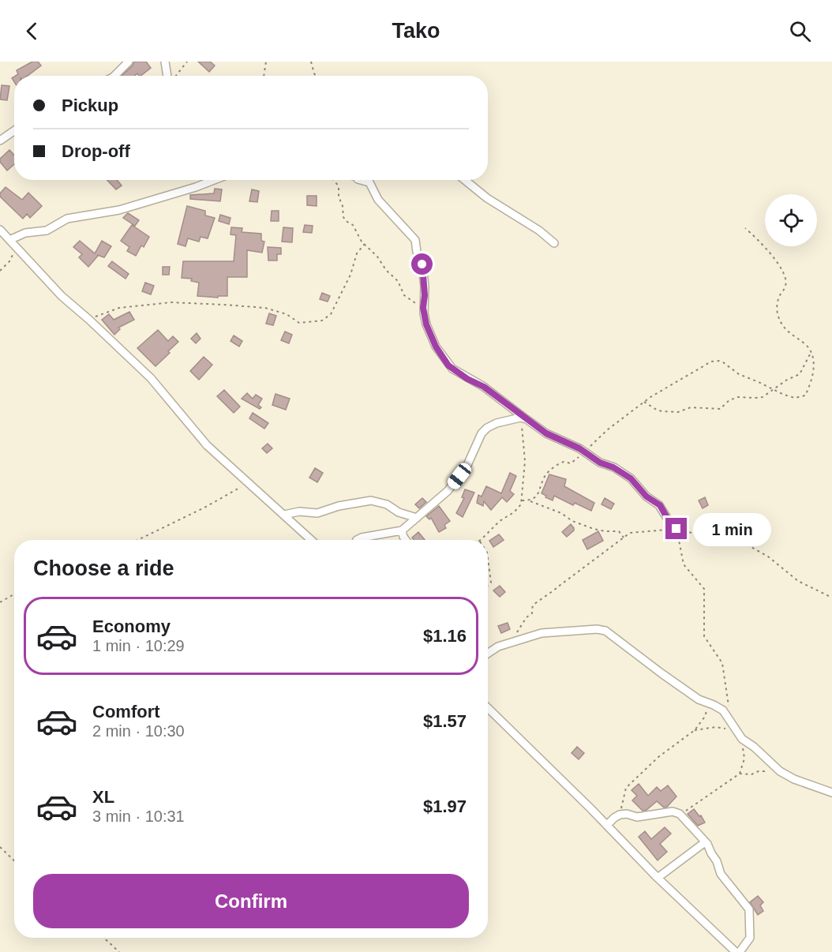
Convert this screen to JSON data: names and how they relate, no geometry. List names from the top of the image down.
{
  "page": {
    "header": "Tako",
    "banner": ["Pickup", "Drop-off"],
    "bubble": "1 min",
    "heading": "Choose a ride",
    "list": [
      {
        "name": "Economy",
        "note": "1 min · 10:29",
        "value": "$1.16"
      },
      {
        "name": "Comfort",
        "note": "2 min · 10:30",
        "value": "$1.57"
      },
      {
        "name": "XL",
        "note": "3 min · 10:31",
        "value": "$1.97"
      }
    ],
    "buttons": "Confirm"
  }
}
